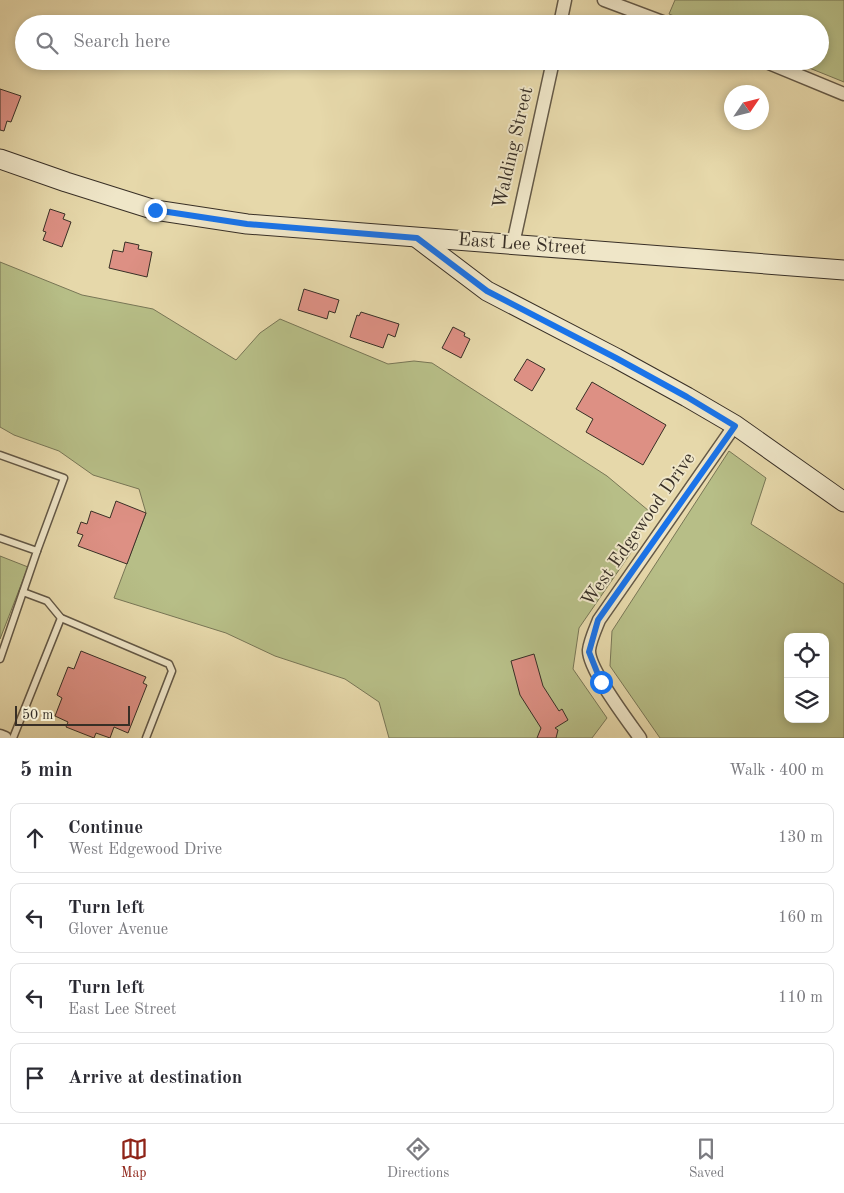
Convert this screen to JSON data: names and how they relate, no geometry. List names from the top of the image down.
{
  "streets": {
    "main road": ["East Lee Street"],
    "street": ["Walding Street", "West Edgewood Drive"]
  },
  "crossings": [
    ["Walding Street", "East Lee Street"]
  ],
  "scale_bar": "50 m",
  "north": "top right",
  "page": {
    "search": "Search here",
    "scale": "50 m",
    "heading": ["5 min", "Walk · 400 m"],
    "list": [
      ["Continue", "West Edgewood Drive", "130 m"],
      ["Turn left", "Glover Avenue", "160 m"],
      ["Turn left", "East Lee Street", "110 m"],
      "Arrive at destination"
    ],
    "nav": ["Map", "Directions", "Saved"]
  }
}
